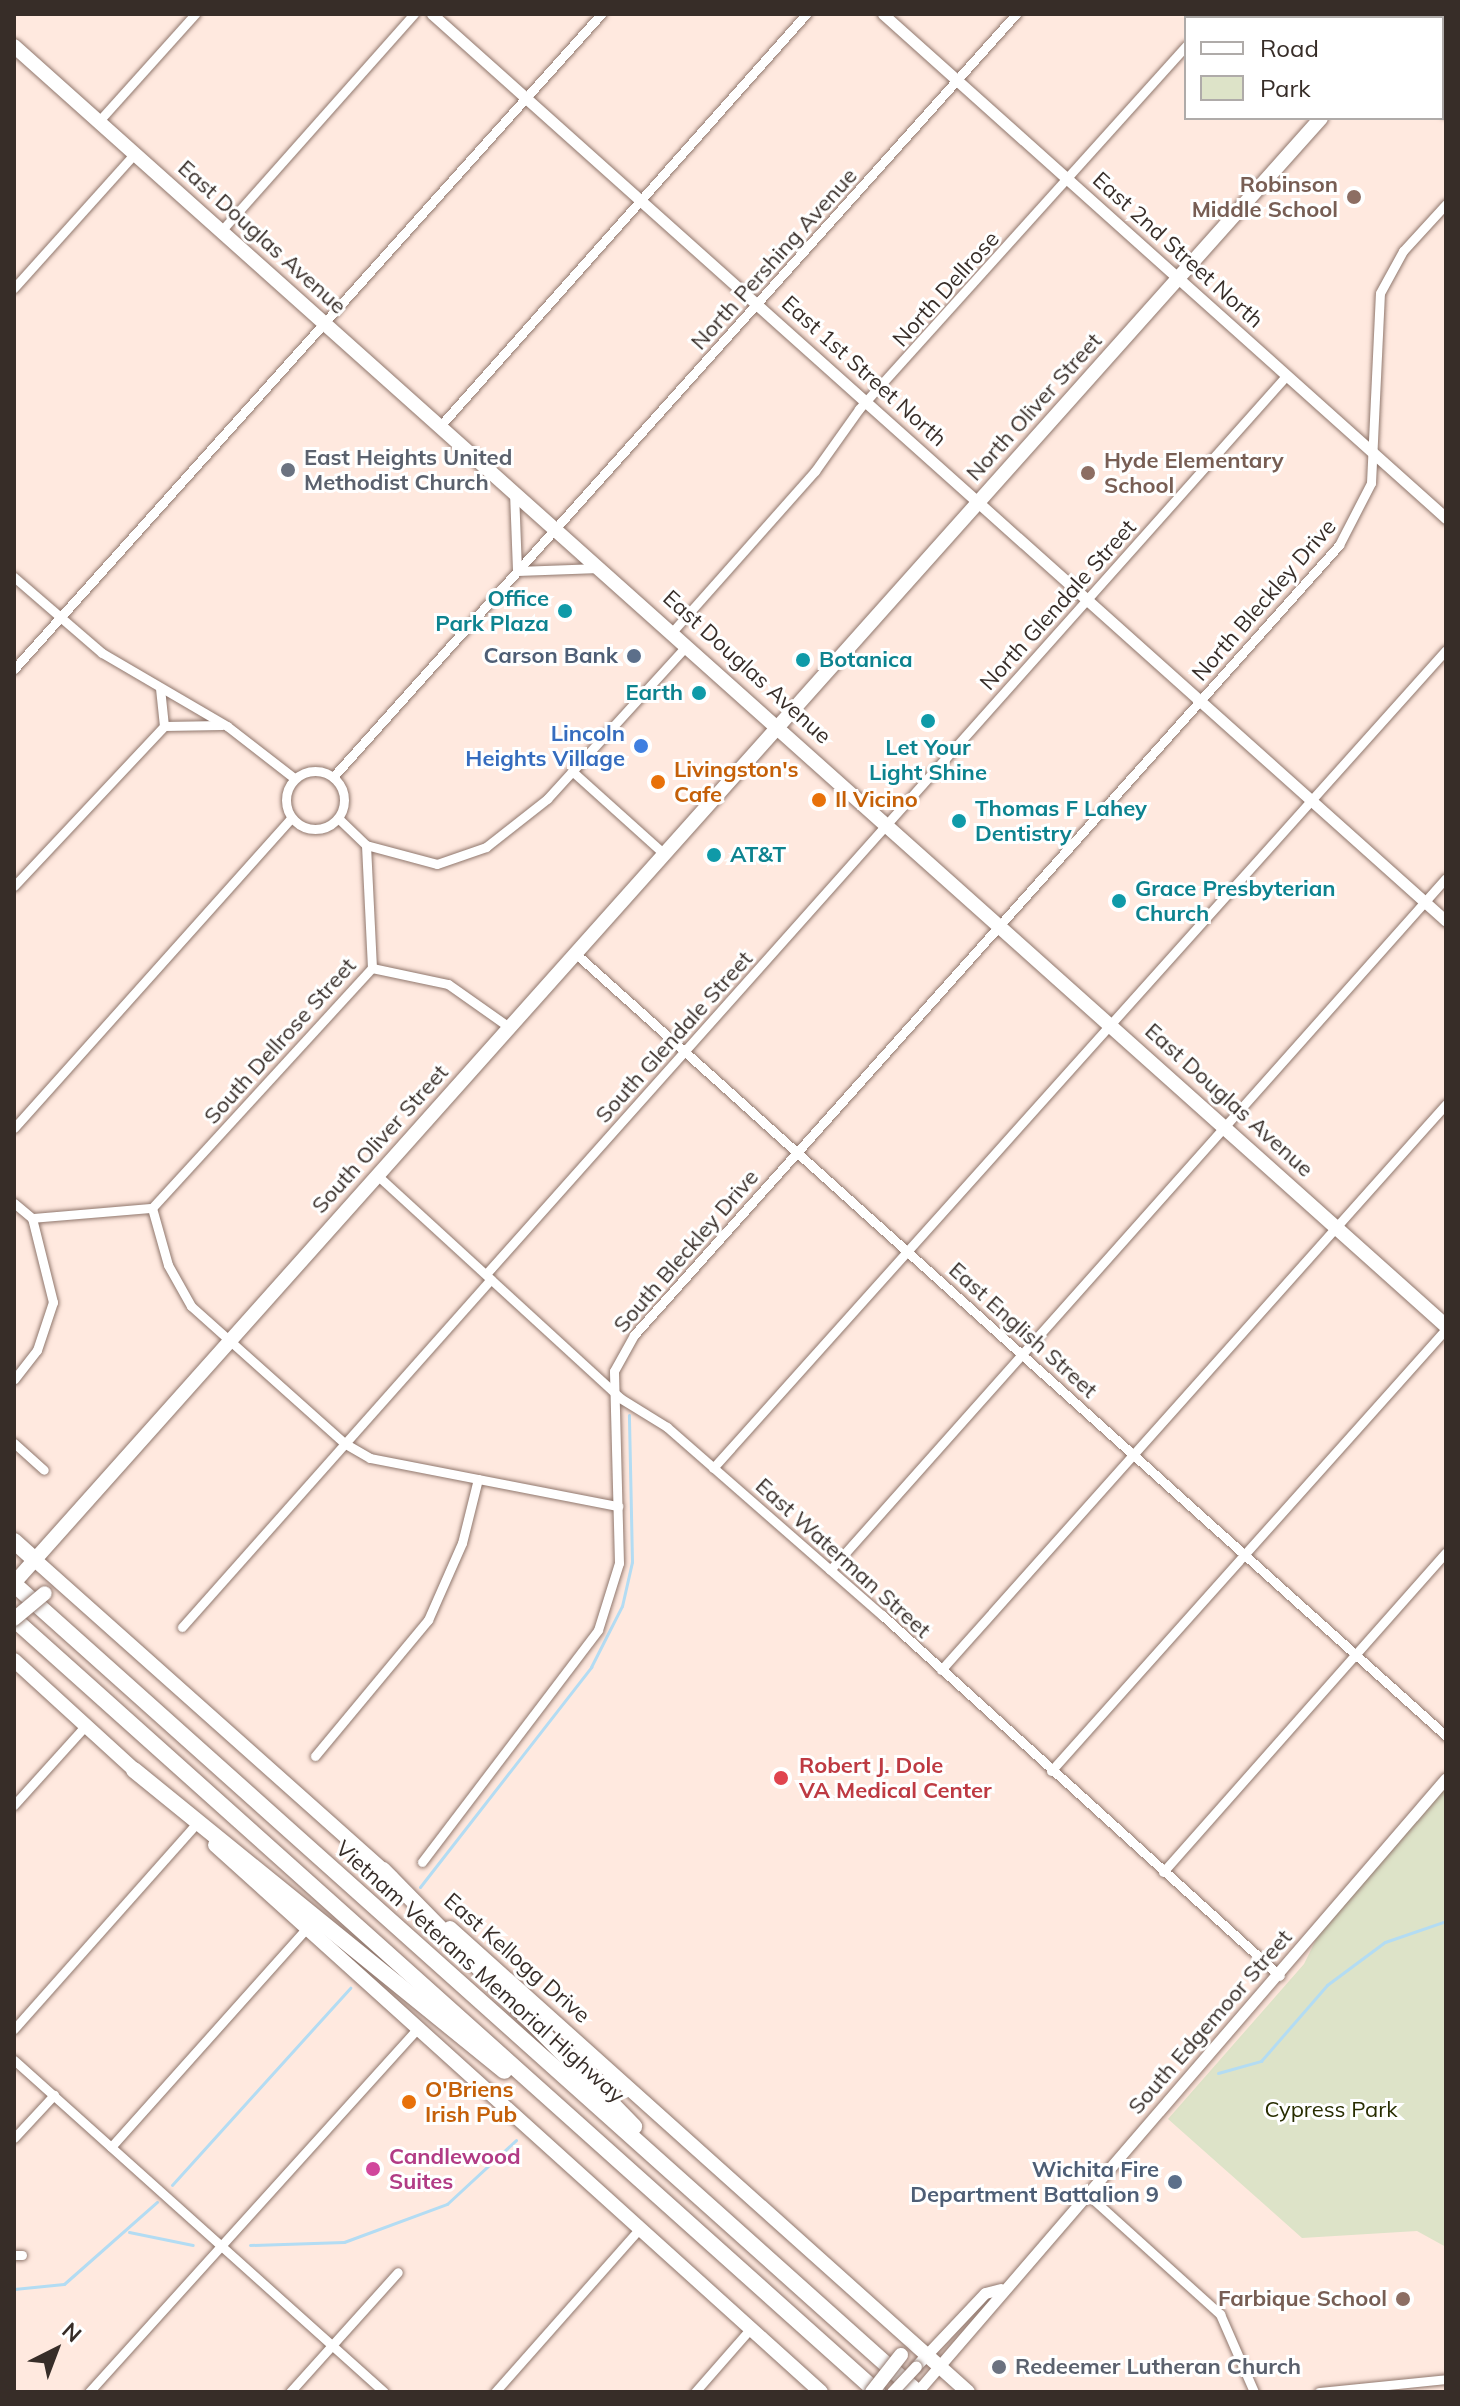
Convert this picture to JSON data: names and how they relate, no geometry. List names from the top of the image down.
{
  "streets": {
    "highway": ["Vietnam Veterans Memorial Highway"],
    "main road": [
      "East Douglas Avenue",
      "North Oliver Street",
      "South Oliver Street",
      "East Kellogg Drive"
    ],
    "street": [
      "East 2nd Street North",
      "North Pershing Avenue",
      "North Dellrose",
      "East 1st Street North",
      "North Bleckley Drive",
      "North Glendale Street",
      "South Glendale Street",
      "South Dellrose Street",
      "South Bleckley Drive",
      "East English Street",
      "East Waterman Street",
      "South Edgemoor Street"
    ]
  },
  "crossings": [
    ["East Douglas Avenue", "North Pershing Avenue"],
    ["East Douglas Avenue", "North Dellrose"],
    ["East Douglas Avenue", "North Oliver Street"],
    ["East Douglas Avenue", "North Bleckley Drive"],
    ["East Douglas Avenue", "North Glendale Street"],
    ["East Douglas Avenue", "South Glendale Street"],
    ["East Douglas Avenue", "South Oliver Street"],
    ["East Douglas Avenue", "South Bleckley Drive"],
    ["East 2nd Street North", "North Pershing Avenue"],
    ["East 2nd Street North", "North Dellrose"],
    ["East 2nd Street North", "North Oliver Street"],
    ["East 2nd Street North", "North Bleckley Drive"],
    ["East 2nd Street North", "North Glendale Street"],
    ["North Pershing Avenue", "East 1st Street North"],
    ["North Dellrose", "East 1st Street North"],
    ["East 1st Street North", "North Oliver Street"],
    ["East 1st Street North", "North Bleckley Drive"],
    ["East 1st Street North", "North Glendale Street"],
    ["North Oliver Street", "South Oliver Street"],
    ["North Bleckley Drive", "South Bleckley Drive"],
    ["North Glendale Street", "South Glendale Street"],
    ["South Glendale Street", "East English Street"],
    ["South Glendale Street", "East Waterman Street"],
    ["South Oliver Street", "East English Street"],
    ["South Oliver Street", "East Waterman Street"],
    ["South Oliver Street", "East Kellogg Drive"],
    ["South Oliver Street", "Vietnam Veterans Memorial Highway"],
    ["South Bleckley Drive", "East English Street"],
    ["South Bleckley Drive", "East Waterman Street"],
    ["East Waterman Street", "South Edgemoor Street"],
    ["East Kellogg Drive", "South Edgemoor Street"],
    ["Vietnam Veterans Memorial Highway", "South Edgemoor Street"]
  ],
  "parks": ["Cypress Park"],
  "places": [
    "Robinson Middle School",
    "East Heights United Methodist Church",
    "Hyde Elementary School",
    "Office Park Plaza",
    "Carson Bank",
    "Botanica",
    "Earth",
    "Let Your Light Shine",
    "Lincoln Heights Village",
    "Livingston's Cafe",
    "Il Vicino",
    "Thomas F Lahey Dentistry",
    "AT&T",
    "Grace Presbyterian Church",
    "Robert J. Dole VA Medical Center",
    "O'Briens Irish Pub",
    "Candlewood Suites",
    "Wichita Fire Department Battalion 9",
    "Farbique School",
    "Redeemer Lutheran Church"
  ],
  "legend": ["Road", "Park"],
  "north": "top right"
}
